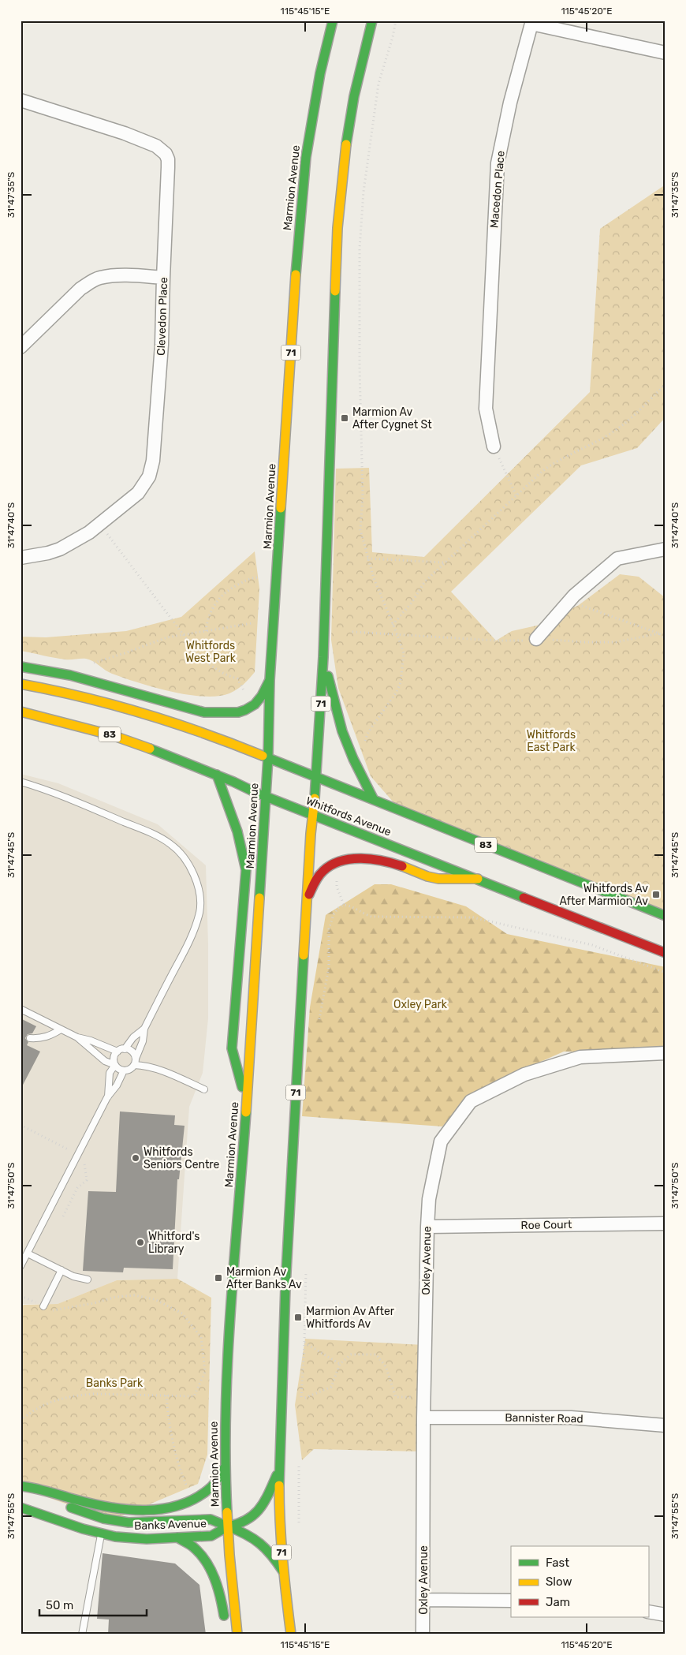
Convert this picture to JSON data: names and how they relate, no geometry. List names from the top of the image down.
{
  "streets": {
    "main road": [
      "Marmion Avenue",
      "71",
      "83",
      "Whitfords Avenue",
      "Banks Avenue"
    ],
    "street": [
      "Macedon Place",
      "Clevedon Place",
      "Roe Court",
      "Oxley Avenue",
      "Bannister Road"
    ]
  },
  "crossings": [
    ["Marmion Avenue", "83"],
    ["Marmion Avenue", "Whitfords Avenue"],
    ["Marmion Avenue", "Banks Avenue"],
    ["71", "83"],
    ["71", "Whitfords Avenue"],
    ["Roe Court", "Oxley Avenue"],
    ["Oxley Avenue", "Bannister Road"]
  ],
  "parks": [
    "Whitfords West Park",
    "Whitfords East Park",
    "Oxley Park",
    "Banks Park"
  ],
  "places": {
    "transit": [
      "Marmion Av After Cygnet St",
      "Whitfords Av After Marmion Av",
      "Marmion Av After Banks Av",
      "Marmion Av After Whitfords Av"
    ],
    "other": ["Whitfords Seniors Centre", "Whitford's Library"]
  },
  "legend": ["Fast", "Slow", "Jam"],
  "scale_bar": "50 m",
  "coordinates": [
    "115°45'15\"E",
    "115°45'20\"E",
    "31°47'35\"S",
    "31°47'40\"S",
    "31°47'45\"S",
    "31°47'50\"S",
    "31°47'55\"S"
  ]
}
